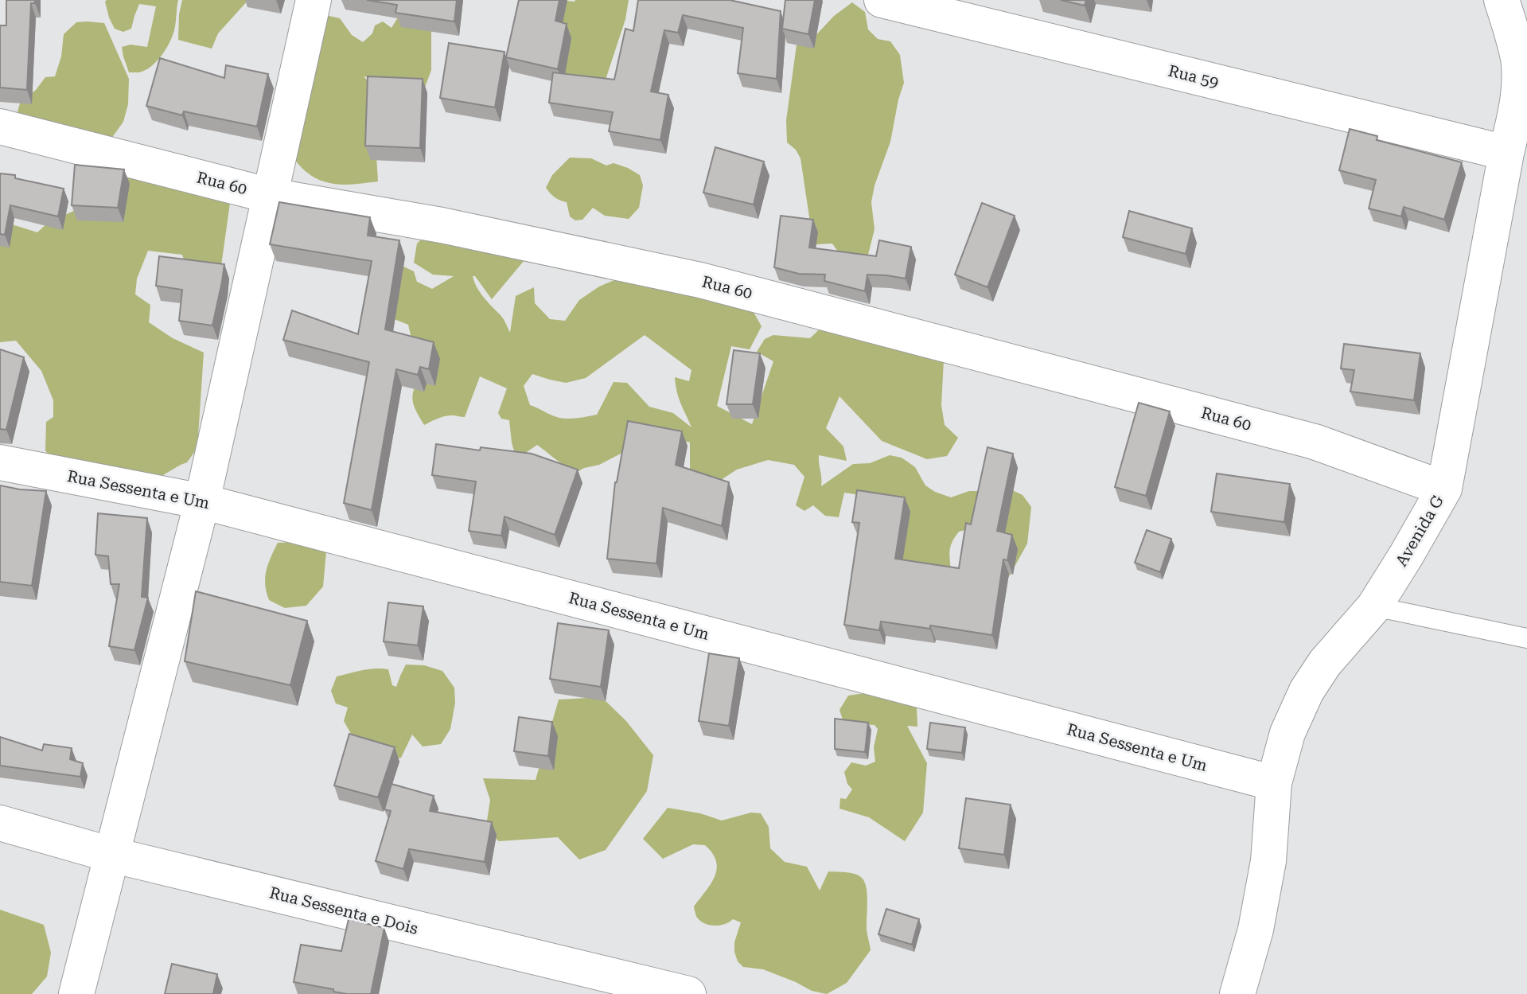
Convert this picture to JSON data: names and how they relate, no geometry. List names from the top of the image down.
{
  "streets": {
    "street": [
      "Rua 59",
      "Rua 60",
      "Rua Sessenta e Um",
      "Avenida G",
      "Rua Sessenta e Dois"
    ]
  },
  "crossings": [
    ["Rua 59", "Avenida G"],
    ["Rua 60", "Avenida G"],
    ["Rua Sessenta e Um", "Avenida G"]
  ]
}
